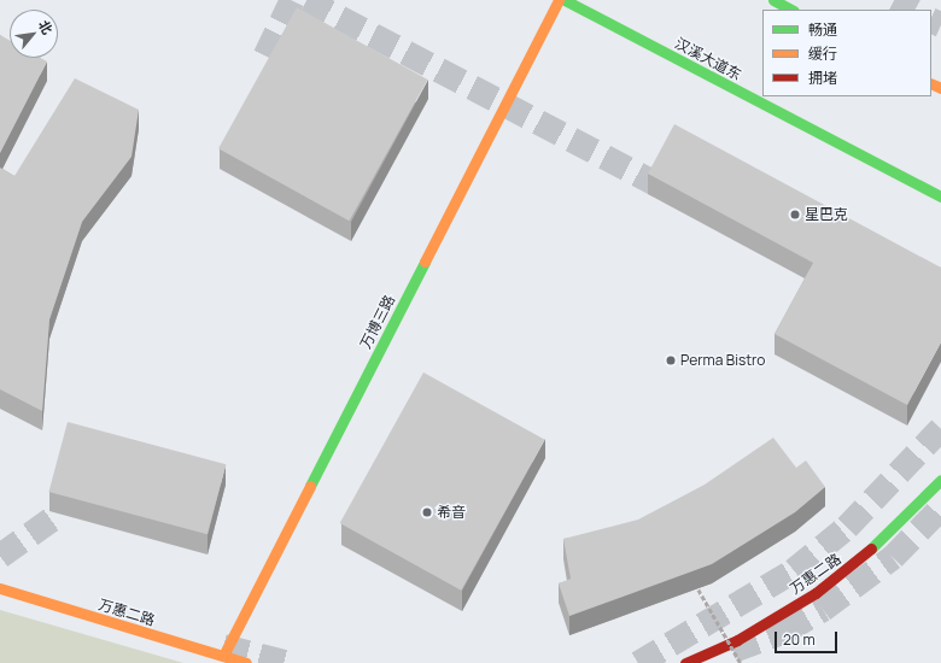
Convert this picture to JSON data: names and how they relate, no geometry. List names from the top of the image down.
{
  "streets": {
    "street": ["汉溪大道东", "万博三路", "万惠二路"]
  },
  "crossings": [
    ["万博三路", "万惠二路"]
  ],
  "places": ["星巴克", "Perma Bistro", "希音"],
  "legend": ["畅通", "缓行", "拥堵"],
  "scale_bar": "20 m",
  "north": "top right"
}
